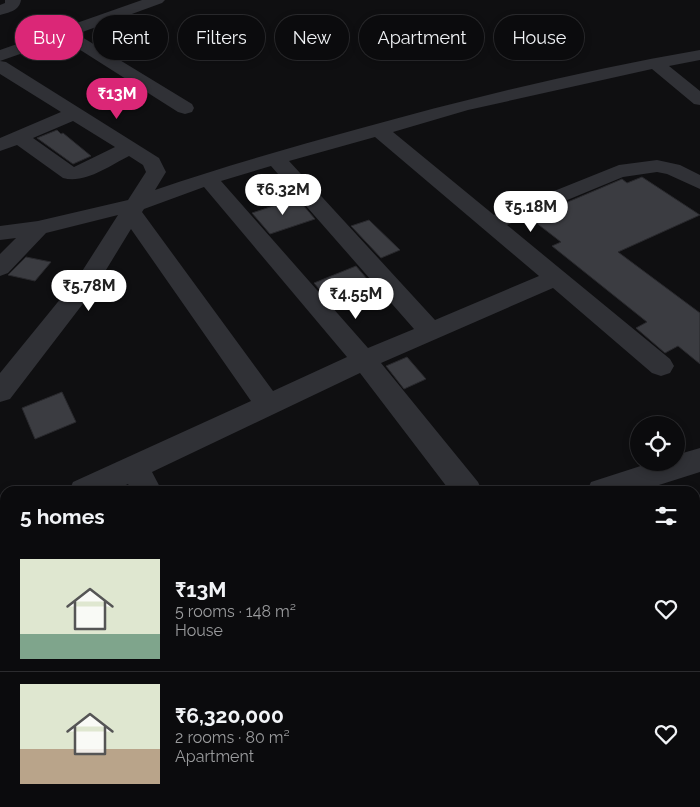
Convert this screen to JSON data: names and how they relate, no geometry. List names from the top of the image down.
{
  "page": {
    "chip": [
      "Buy",
      "Rent",
      "Filters",
      "New",
      "Apartment",
      "House"
    ],
    "price": [
      "₹13M",
      "₹6.32M",
      "₹5.18M",
      "₹5.78M",
      "₹4.55M"
    ],
    "heading": "5 homes",
    "list": [
      {
        "name": "₹13M",
        "note": "5 rooms · 148 m² · House"
      },
      {
        "name": "₹6,320,000",
        "note": "2 rooms · 80 m² · Apartment"
      }
    ]
  }
}
